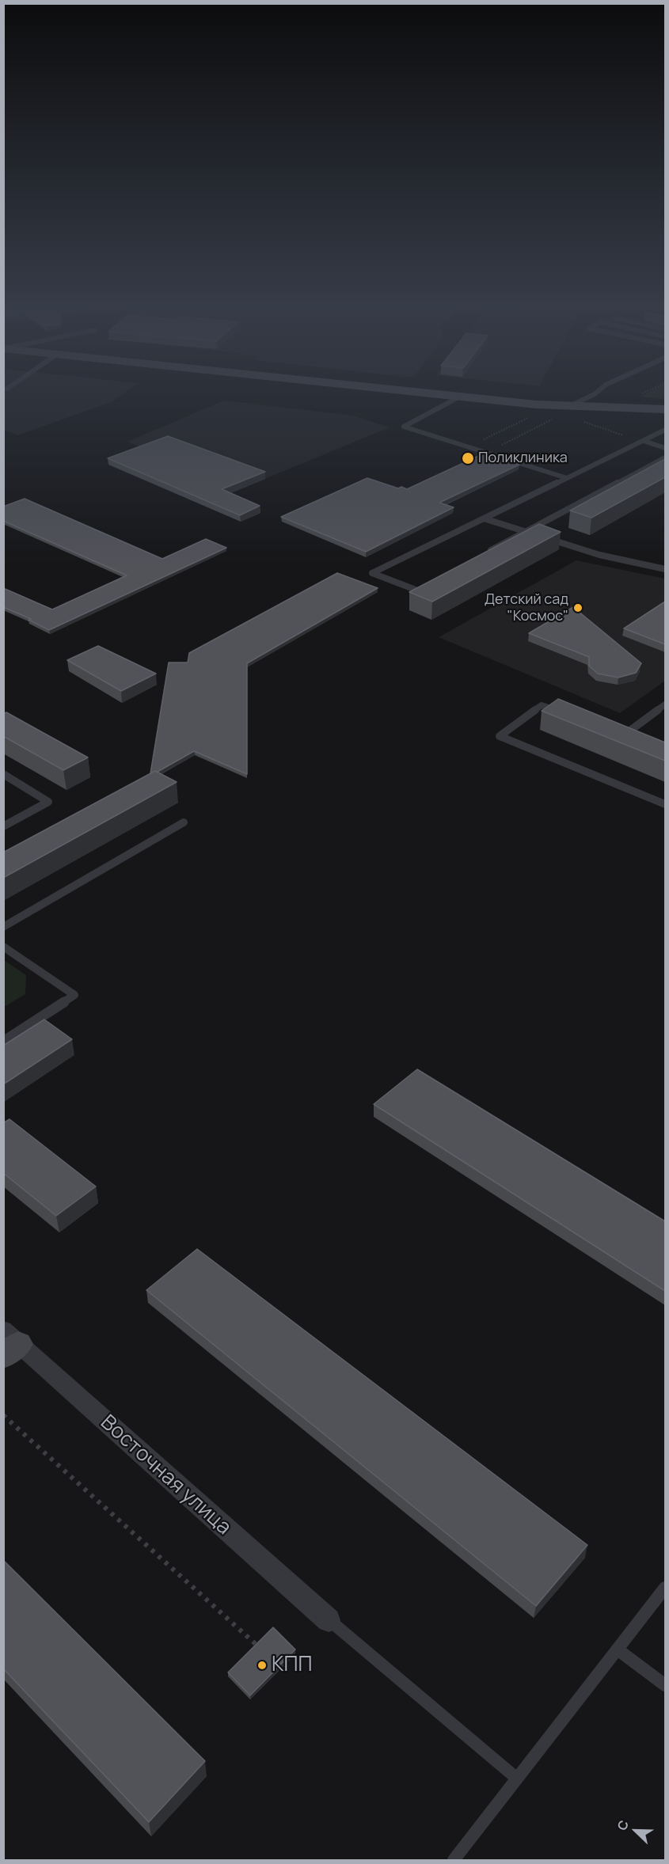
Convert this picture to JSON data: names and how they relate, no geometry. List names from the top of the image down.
{
  "streets": {
    "street": ["Восточная улица"]
  },
  "places": ["Поликлиника", "Детский сад \"Космос\"", "КПП"],
  "north": "top left"
}
